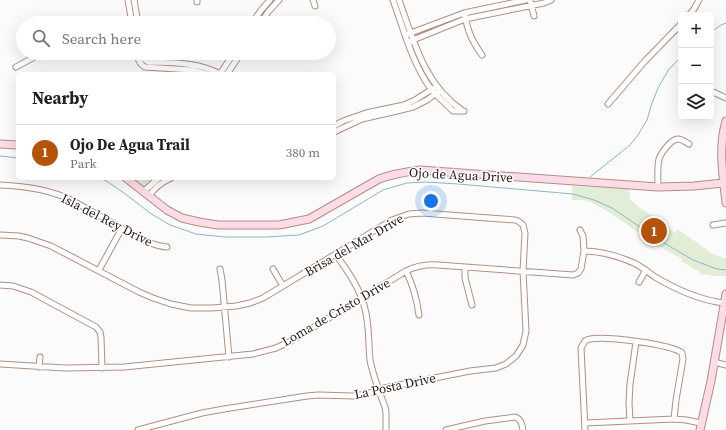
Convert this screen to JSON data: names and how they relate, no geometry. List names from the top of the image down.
{
  "streets": {
    "street": [
      "Ojo de Agua Drive",
      "Isla del Rey Drive",
      "Brisa del Mar Drive",
      "Loma de Cristo Drive",
      "La Posta Drive"
    ]
  },
  "crossings": [
    ["Brisa del Mar Drive", "Loma de Cristo Drive"],
    ["Brisa del Mar Drive", "La Posta Drive"],
    ["Loma de Cristo Drive", "La Posta Drive"]
  ],
  "page": {
    "map_buttons": ["+", "−"],
    "search": "Search here",
    "heading": "Nearby",
    "list": [
      {
        "mark": "1",
        "name": "Ojo De Agua Trail",
        "note": "Park",
        "value": "380 m"
      }
    ],
    "pins": "1"
  }
}
